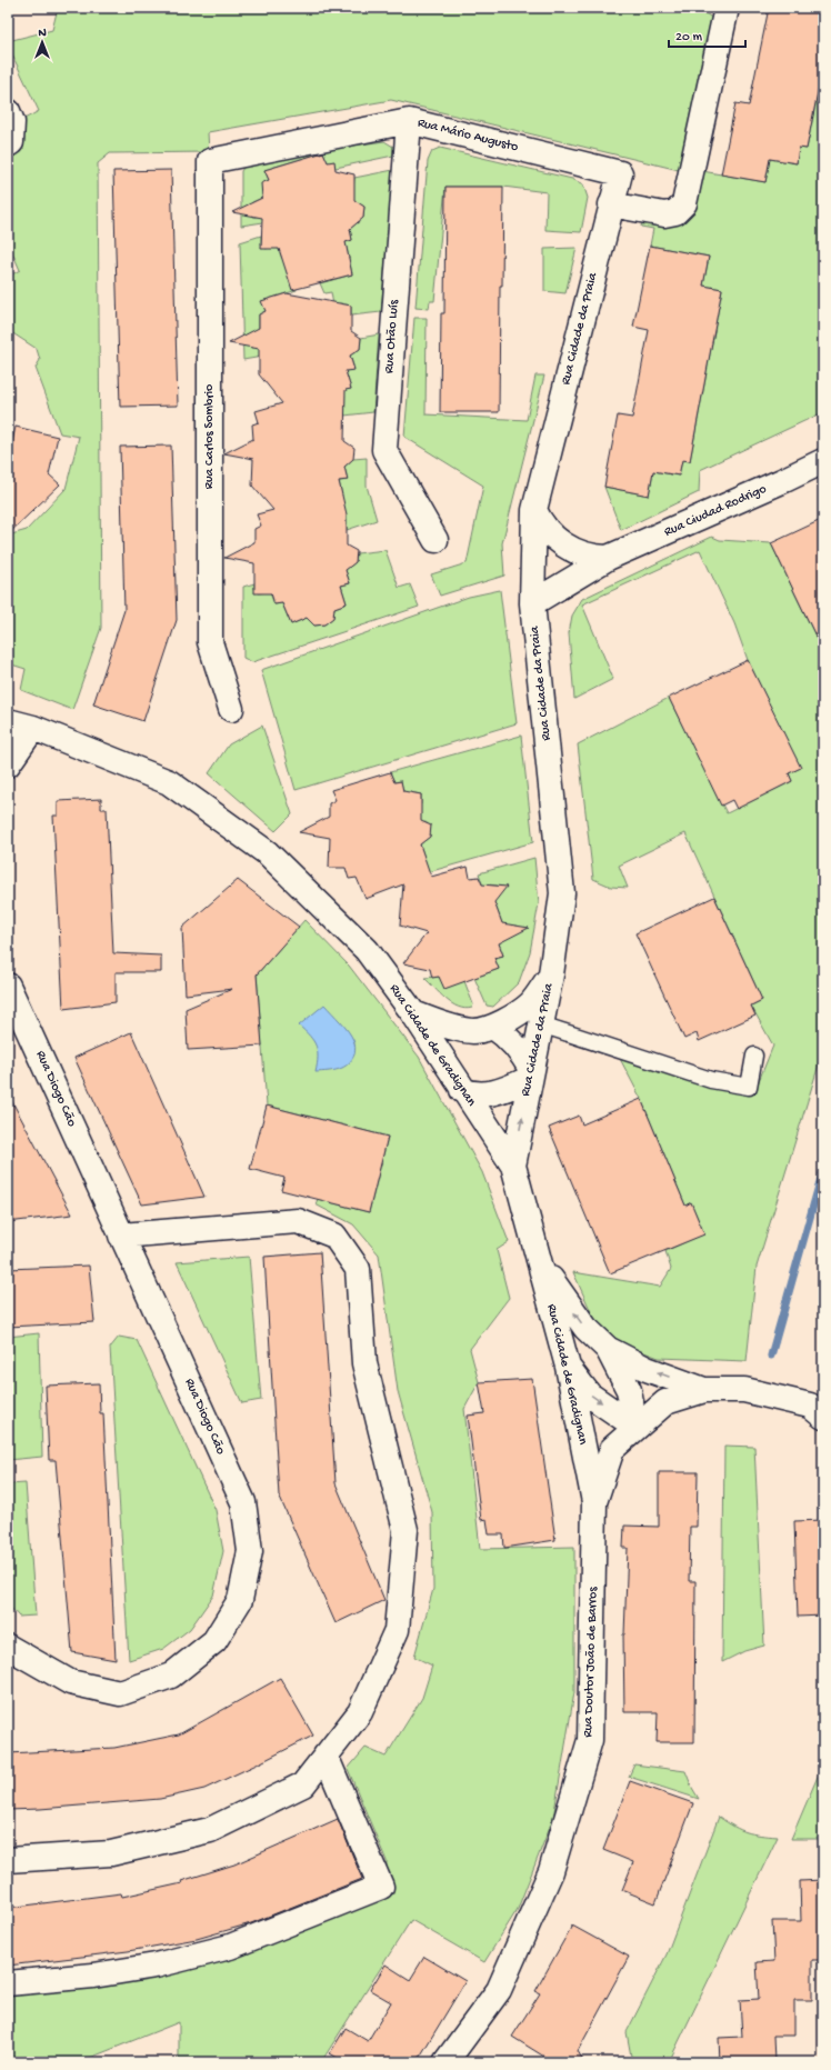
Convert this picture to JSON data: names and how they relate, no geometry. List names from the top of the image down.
{
  "streets": {
    "street": [
      "Rua Mário Augusto",
      "Rua Cidade da Praia",
      "Rua Otão Luís",
      "Rua Carlos Sombrio",
      "Rua Ciudad Rodrigo",
      "Rua Cidade de Gradignan",
      "Rua Diogo Cão",
      "Rua Doutor João de Barros"
    ]
  },
  "crossings": [
    ["Rua Mário Augusto", "Rua Cidade da Praia"],
    ["Rua Mário Augusto", "Rua Otão Luís"],
    ["Rua Mário Augusto", "Rua Carlos Sombrio"],
    ["Rua Cidade da Praia", "Rua Ciudad Rodrigo"],
    ["Rua Cidade da Praia", "Rua Cidade de Gradignan"],
    ["Rua Cidade de Gradignan", "Rua Doutor João de Barros"]
  ],
  "scale_bar": "20 m",
  "north": "top"
}
